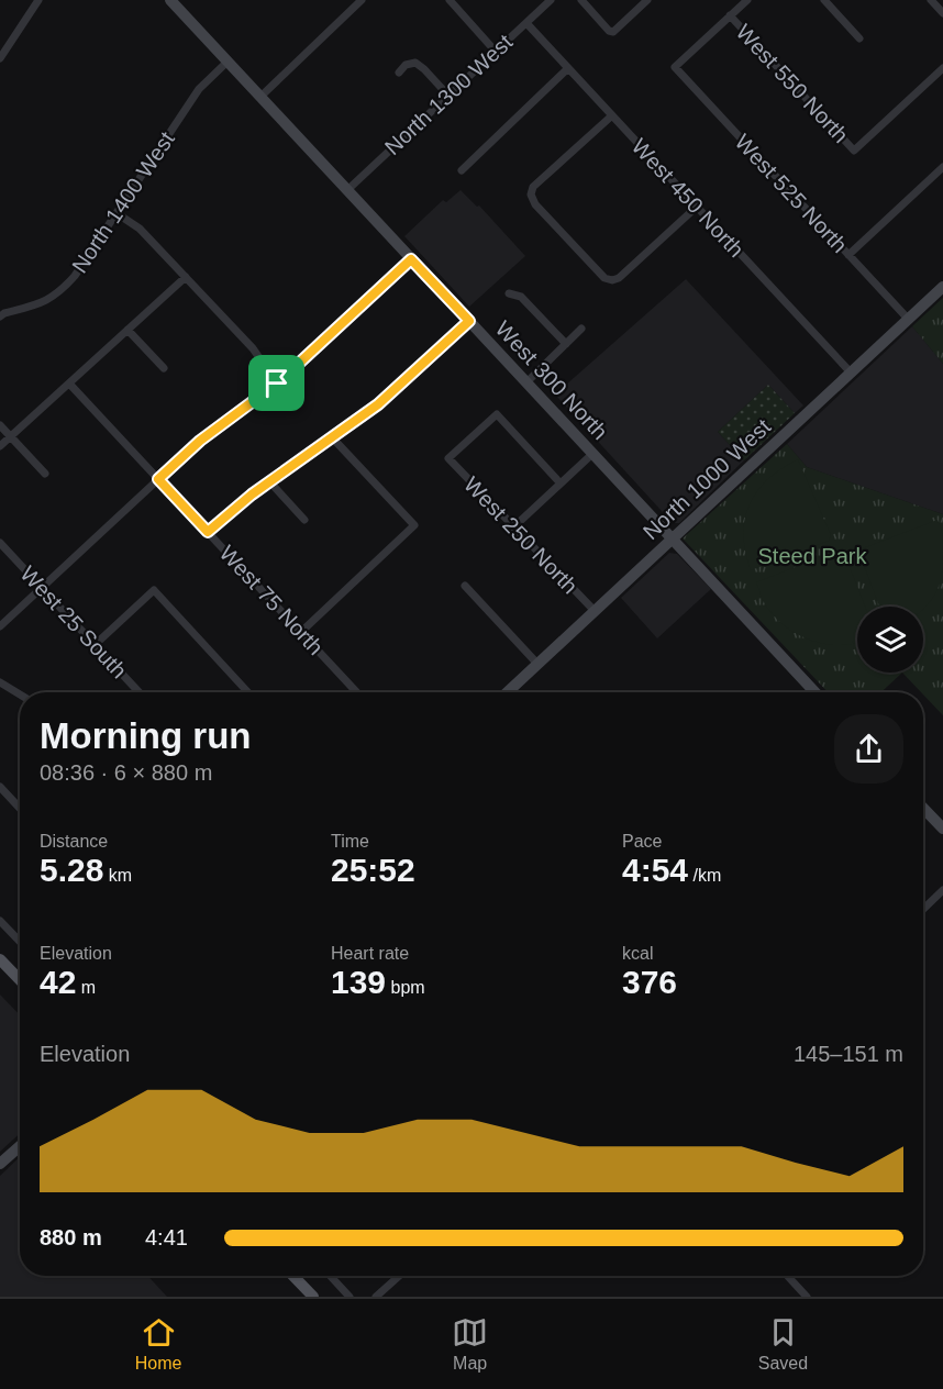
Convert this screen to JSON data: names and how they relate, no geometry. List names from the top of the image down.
{
  "streets": {
    "main road": ["West 300 North", "North 1000 West"],
    "street": [
      "West 550 North",
      "North 1300 West",
      "West 525 North",
      "West 450 North",
      "North 1400 West",
      "West 250 North",
      "West 75 North",
      "West 25 South"
    ]
  },
  "crossings": [
    ["West 550 North", "West 525 North"],
    ["North 1300 West", "West 450 North"],
    ["North 1300 West", "West 300 North"],
    ["West 525 North", "North 1000 West"],
    ["West 450 North", "North 1000 West"],
    ["North 1400 West", "West 300 North"],
    ["West 300 North", "North 1000 West"],
    ["North 1000 West", "West 250 North"]
  ],
  "parks": ["Steed Park"],
  "page": {
    "heading": ["Morning run", "08:36 · 6 × 880 m"],
    "stats": [
      ["Distance", "5.28 km"],
      ["Time", "25:52"],
      ["Pace", "4:54 /km"],
      ["Elevation", "42 m"],
      ["Heart rate", "139 bpm"],
      ["kcal", "376"]
    ],
    "chart": ["Elevation", "145–151 m"],
    "list": [
      {
        "name": "880 m",
        "note": "4:41"
      }
    ],
    "tabs": ["Home", "Map", "Saved"]
  }
}
